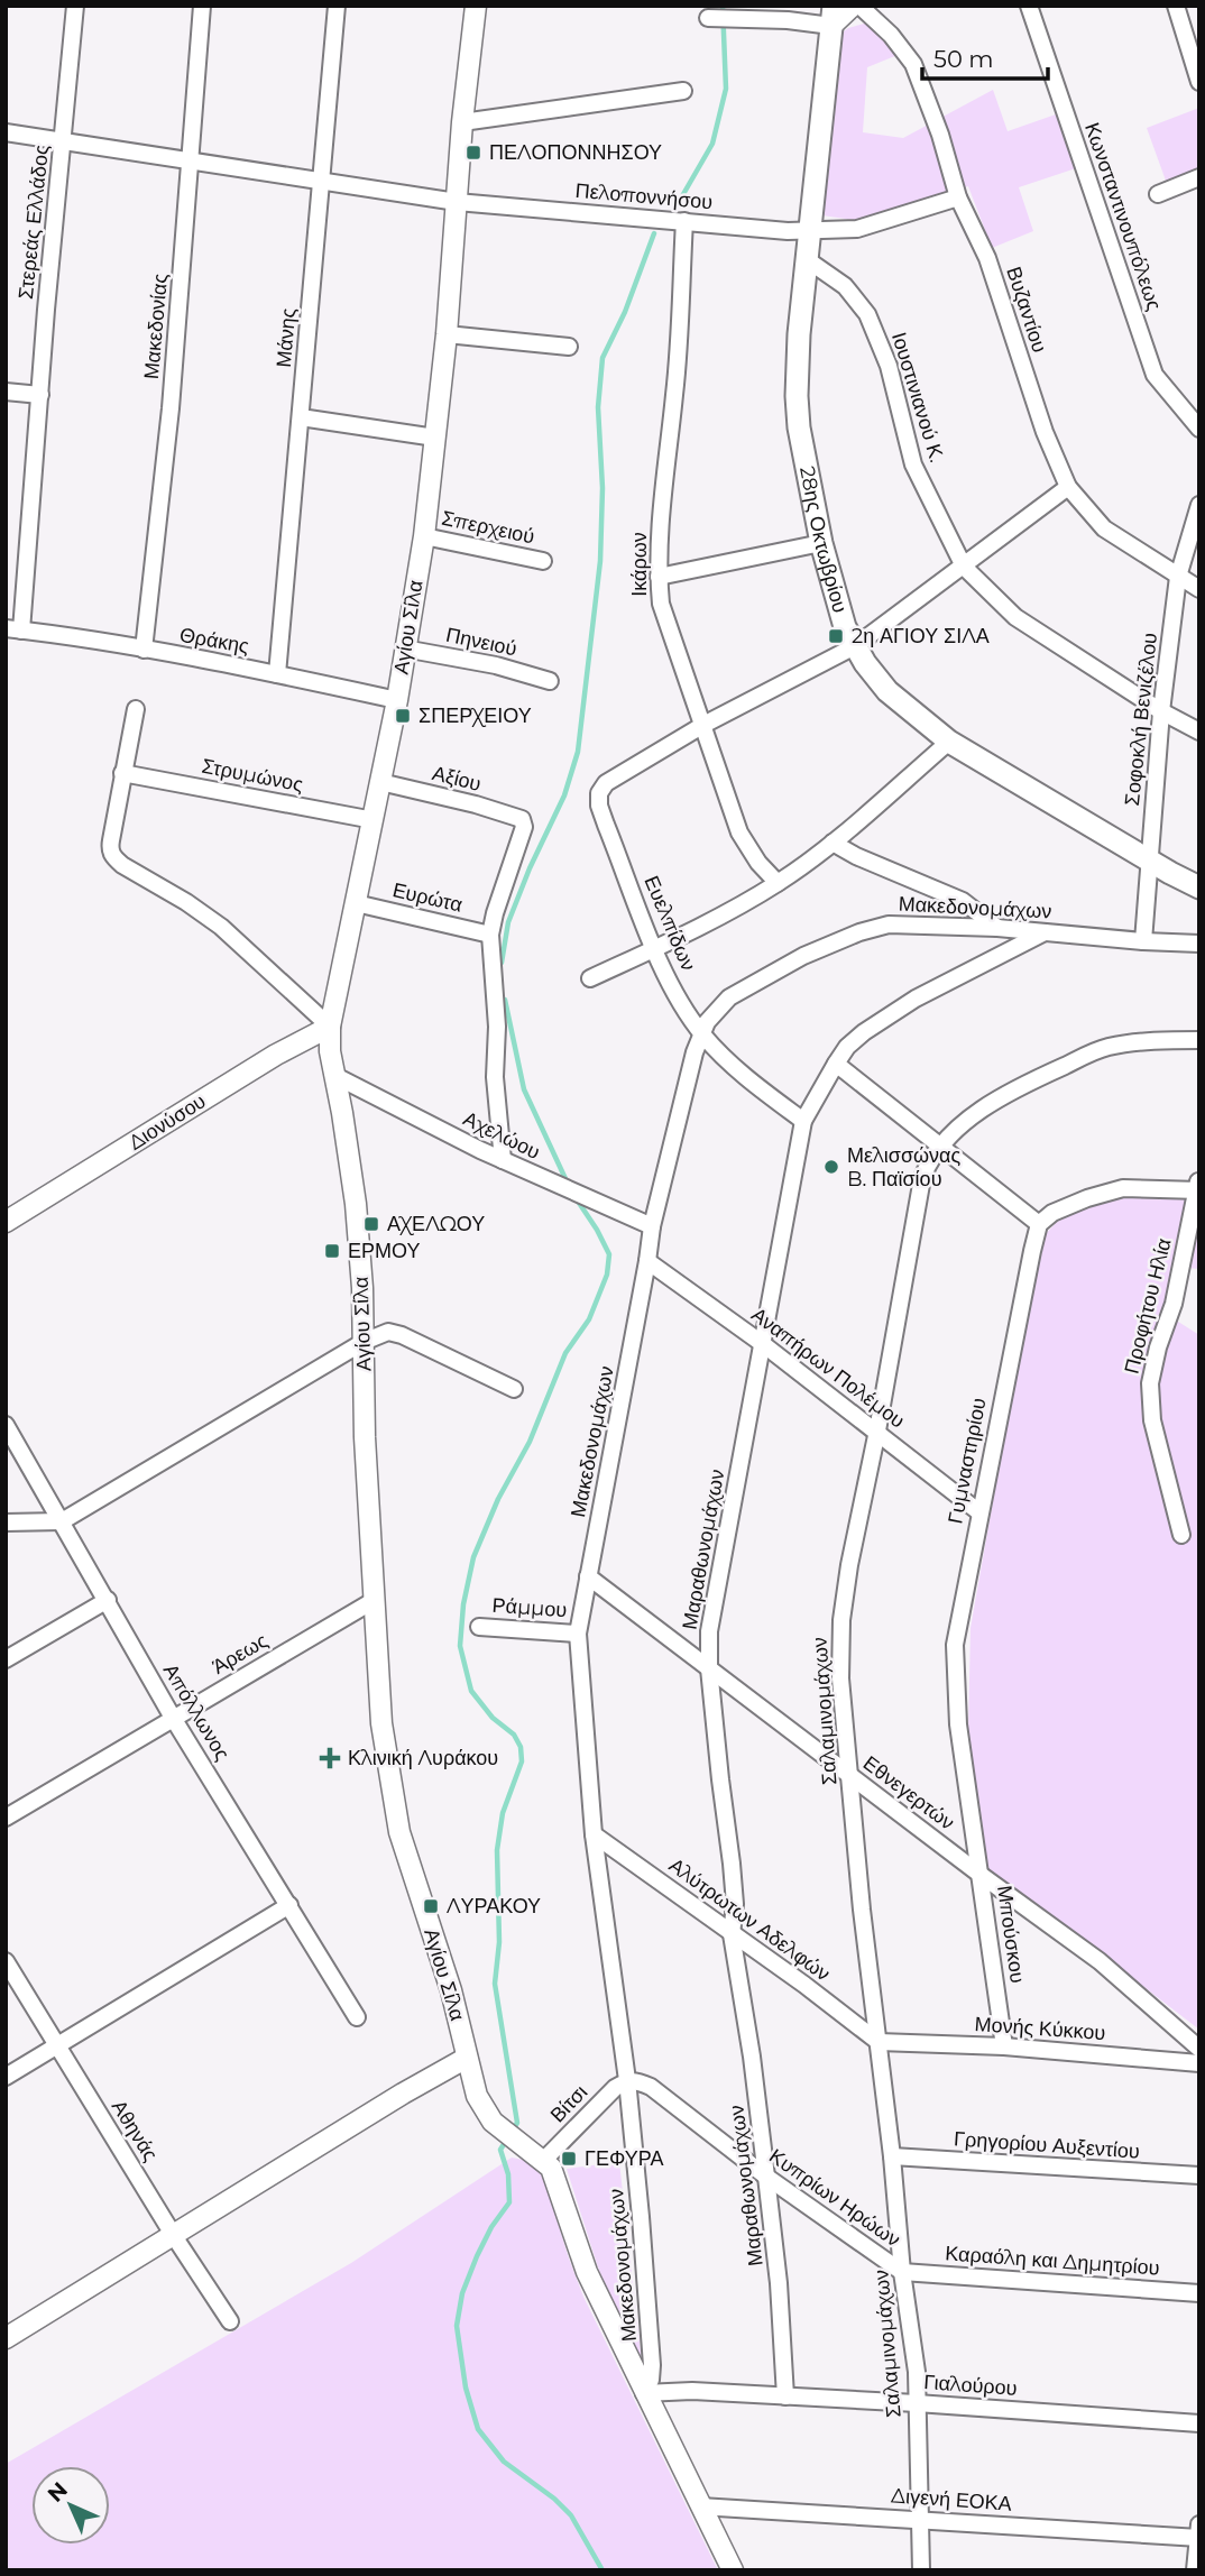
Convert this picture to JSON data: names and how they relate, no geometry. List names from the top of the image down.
{
  "streets": {
    "main road": ["28ης Οκτωβρίου"],
    "street": [
      "Πελοποννήσου",
      "Κωνσταντινουπόλεως",
      "Στερεάς Ελλάδος",
      "Βυζαντίου",
      "Μακεδονίας",
      "Μάνης",
      "Ιουστινιανού Κ.",
      "Σπερχειού",
      "Ικάρων",
      "Αγίου Σίλα",
      "Θράκης",
      "Πηνειού",
      "Σοφοκλή Βενιζέλου",
      "Στρυμώνος",
      "Αξίου",
      "Ευρώτα",
      "Μακεδονομάχων",
      "Ευελπίδων",
      "Διονύσου",
      "Αχελώου",
      "Προφήτου Ηλία",
      "Αναπήρων Πολέμου",
      "Γυμναστηρίου",
      "Μαραθωνομάχων",
      "Ράμμου",
      "Άρεως",
      "Σαλαμινομάχων",
      "Απόλλωνος",
      "Εθνεγερτών",
      "Αλύτρωτων Αδελφών",
      "Μπούσκου",
      "Μονής Κύκκου",
      "Βίτσι",
      "Αθηνάς",
      "Γρηγορίου Αυξεντίου",
      "Κυπρίων Ηρώων",
      "Καραόλη και Δημητρίου",
      "Γιαλούρου",
      "Διγενή ΕΟΚΑ"
    ]
  },
  "crossings": [
    ["Πελοποννήσου", "Στερεάς Ελλάδος"],
    ["Πελοποννήσου", "Βυζαντίου"],
    ["Πελοποννήσου", "Μακεδονίας"],
    ["Πελοποννήσου", "Μάνης"],
    ["Πελοποννήσου", "28ης Οκτωβρίου"],
    ["Πελοποννήσου", "Ικάρων"],
    ["Πελοποννήσου", "Αγίου Σίλα"],
    ["Στερεάς Ελλάδος", "Θράκης"],
    ["Βυζαντίου", "Σοφοκλή Βενιζέλου"],
    ["Βυζαντίου", "Ευελπίδων"],
    ["Μακεδονίας", "Θράκης"],
    ["Μάνης", "Θράκης"],
    ["Ιουστινιανού Κ.", "28ης Οκτωβρίου"],
    ["Ιουστινιανού Κ.", "Σοφοκλή Βενιζέλου"],
    ["Ιουστινιανού Κ.", "Ευελπίδων"],
    ["Σπερχειού", "Αγίου Σίλα"],
    ["28ης Οκτωβρίου", "Σοφοκλή Βενιζέλου"],
    ["28ης Οκτωβρίου", "Ευελπίδων"],
    ["Ικάρων", "Ευελπίδων"],
    ["Αγίου Σίλα", "Θράκης"],
    ["Αγίου Σίλα", "Πηνειού"],
    ["Αγίου Σίλα", "Στρυμώνος"],
    ["Αγίου Σίλα", "Αξίου"],
    ["Αγίου Σίλα", "Ευρώτα"],
    ["Αγίου Σίλα", "Διονύσου"],
    ["Αγίου Σίλα", "Αχελώου"],
    ["Αγίου Σίλα", "Άρεως"],
    ["Αγίου Σίλα", "Βίτσι"],
    ["Σοφοκλή Βενιζέλου", "Μακεδονομάχων"],
    ["Αξίου", "Ευρώτα"],
    ["Μακεδονομάχων", "Ευελπίδων"],
    ["Μακεδονομάχων", "Αχελώου"],
    ["Μακεδονομάχων", "Αναπήρων Πολέμου"],
    ["Μακεδονομάχων", "Μαραθωνομάχων"],
    ["Μακεδονομάχων", "Ράμμου"],
    ["Μακεδονομάχων", "Εθνεγερτών"],
    ["Μακεδονομάχων", "Αλύτρωτων Αδελφών"],
    ["Μακεδονομάχων", "Βίτσι"],
    ["Μακεδονομάχων", "Κυπρίων Ηρώων"],
    ["Μακεδονομάχων", "Γιαλούρου"],
    ["Ευελπίδων", "Μαραθωνομάχων"],
    ["Αναπήρων Πολέμου", "Γυμναστηρίου"],
    ["Αναπήρων Πολέμου", "Μαραθωνομάχων"],
    ["Αναπήρων Πολέμου", "Σαλαμινομάχων"],
    ["Γυμναστηρίου", "Εθνεγερτών"],
    ["Γυμναστηρίου", "Μπούσκου"],
    ["Μαραθωνομάχων", "Εθνεγερτών"],
    ["Μαραθωνομάχων", "Αλύτρωτων Αδελφών"],
    ["Μαραθωνομάχων", "Κυπρίων Ηρώων"],
    ["Μαραθωνομάχων", "Γιαλούρου"],
    ["Άρεως", "Απόλλωνος"],
    ["Σαλαμινομάχων", "Εθνεγερτών"],
    ["Σαλαμινομάχων", "Αλύτρωτων Αδελφών"],
    ["Σαλαμινομάχων", "Μονής Κύκκου"],
    ["Σαλαμινομάχων", "Γρηγορίου Αυξεντίου"],
    ["Σαλαμινομάχων", "Κυπρίων Ηρώων"],
    ["Σαλαμινομάχων", "Καραόλη και Δημητρίου"],
    ["Σαλαμινομάχων", "Γιαλούρου"],
    ["Σαλαμινομάχων", "Διγενή ΕΟΚΑ"],
    ["Εθνεγερτών", "Μπούσκου"],
    ["Αλύτρωτων Αδελφών", "Μονής Κύκκου"],
    ["Μπούσκου", "Μονής Κύκκου"],
    ["Βίτσι", "Κυπρίων Ηρώων"],
    ["Κυπρίων Ηρώων", "Καραόλη και Δημητρίου"]
  ],
  "places": {
    "transit": [
      "ΠΕΛΟΠΟΝΝΗΣΟΥ",
      "2η ΑΓΙΟΥ ΣΙΛΑ",
      "ΣΠΕΡΧΕΙΟΥ",
      "ΑΧΕΛΩΟΥ",
      "ΕΡΜΟΥ",
      "ΛΥΡΑΚΟΥ",
      "ΓΕΦΥΡΑ"
    ],
    "other": ["Μελισσώνας B. Παϊσίου"],
    "health": ["Κλινική Λυράκου"]
  },
  "scale_bar": "50 m",
  "north": "top left"
}
